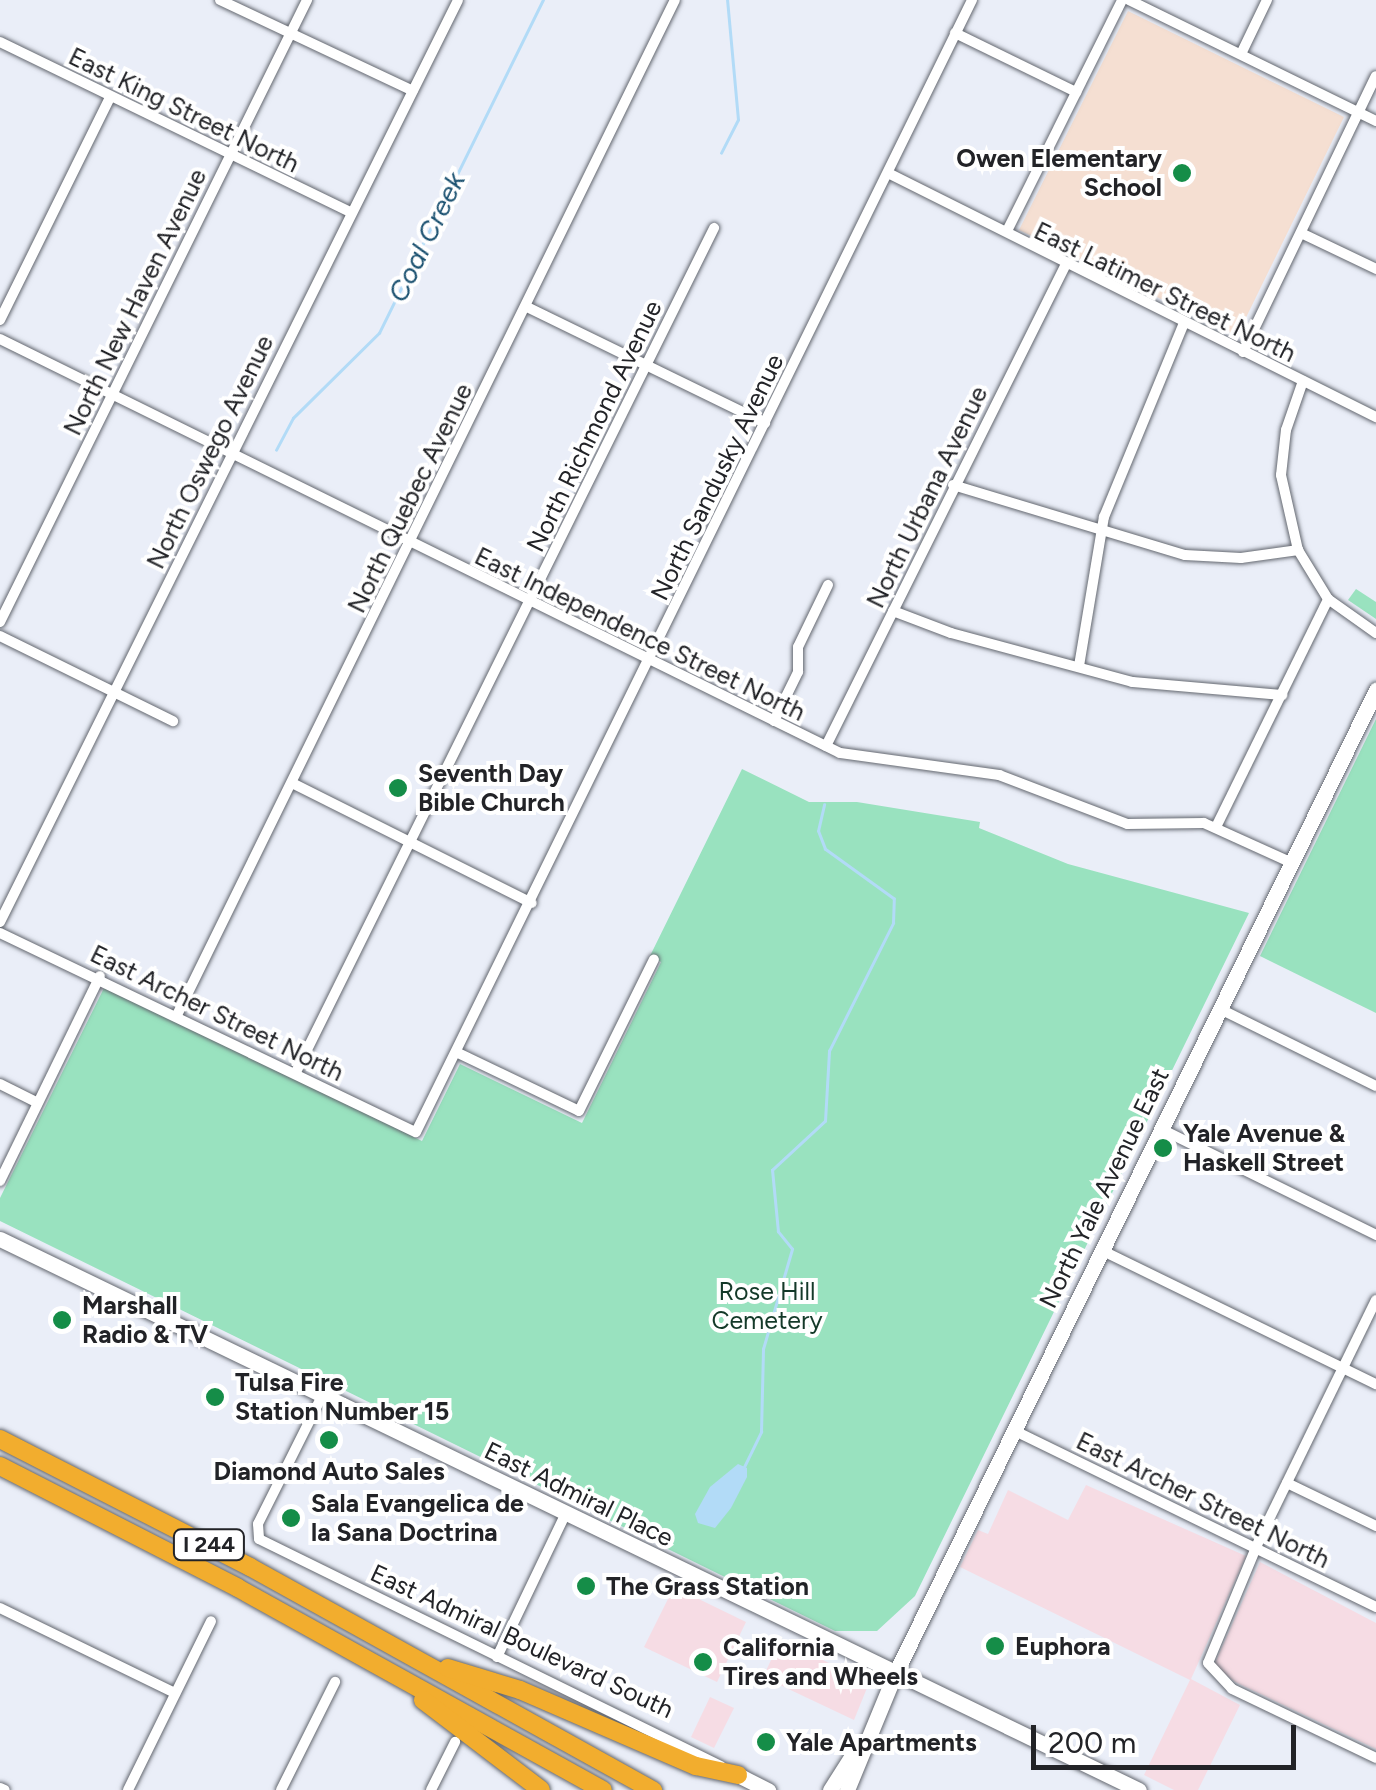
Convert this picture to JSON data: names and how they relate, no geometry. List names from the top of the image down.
{
  "streets": {
    "highway": ["I 244"],
    "main road": ["North Yale Avenue East", "East Admiral Place", "East Admiral Boulevard South"],
    "street": [
      "East King Street North",
      "East Latimer Street North",
      "North New Haven Avenue",
      "North Richmond Avenue",
      "North Oswego Avenue",
      "North Sandusky Avenue",
      "North Urbana Avenue",
      "North Quebec Avenue",
      "East Independence Street North",
      "East Archer Street North"
    ]
  },
  "crossings": [
    ["East King Street North", "North New Haven Avenue"],
    ["East King Street North", "North Oswego Avenue"],
    ["East Latimer Street North", "North Sandusky Avenue"],
    ["East Latimer Street North", "North Urbana Avenue"],
    ["North New Haven Avenue", "East Independence Street North"],
    ["North Richmond Avenue", "East Independence Street North"],
    ["North Richmond Avenue", "East Archer Street North"],
    ["North Oswego Avenue", "East Independence Street North"],
    ["North Sandusky Avenue", "East Independence Street North"],
    ["North Sandusky Avenue", "East Archer Street North"],
    ["North Urbana Avenue", "East Independence Street North"],
    ["North Quebec Avenue", "East Independence Street North"],
    ["North Quebec Avenue", "East Archer Street North"],
    ["East Independence Street North", "North Yale Avenue East"],
    ["East Archer Street North", "North Yale Avenue East"],
    ["North Yale Avenue East", "East Admiral Place"],
    ["East Admiral Place", "East Admiral Boulevard South"]
  ],
  "water": ["Coal Creek"],
  "parks": ["Rose Hill Cemetery"],
  "places": [
    "Owen Elementary School",
    "Seventh Day Bible Church",
    "Yale Avenue & Haskell Street",
    "Marshall Radio & TV",
    "Tulsa Fire Station Number 15",
    "Diamond Auto Sales",
    "Sala Evangelica de la Sana Doctrina",
    "The Grass Station",
    "Euphora",
    "California Tires and Wheels",
    "Yale Apartments"
  ],
  "scale_bar": "200 m"
}
